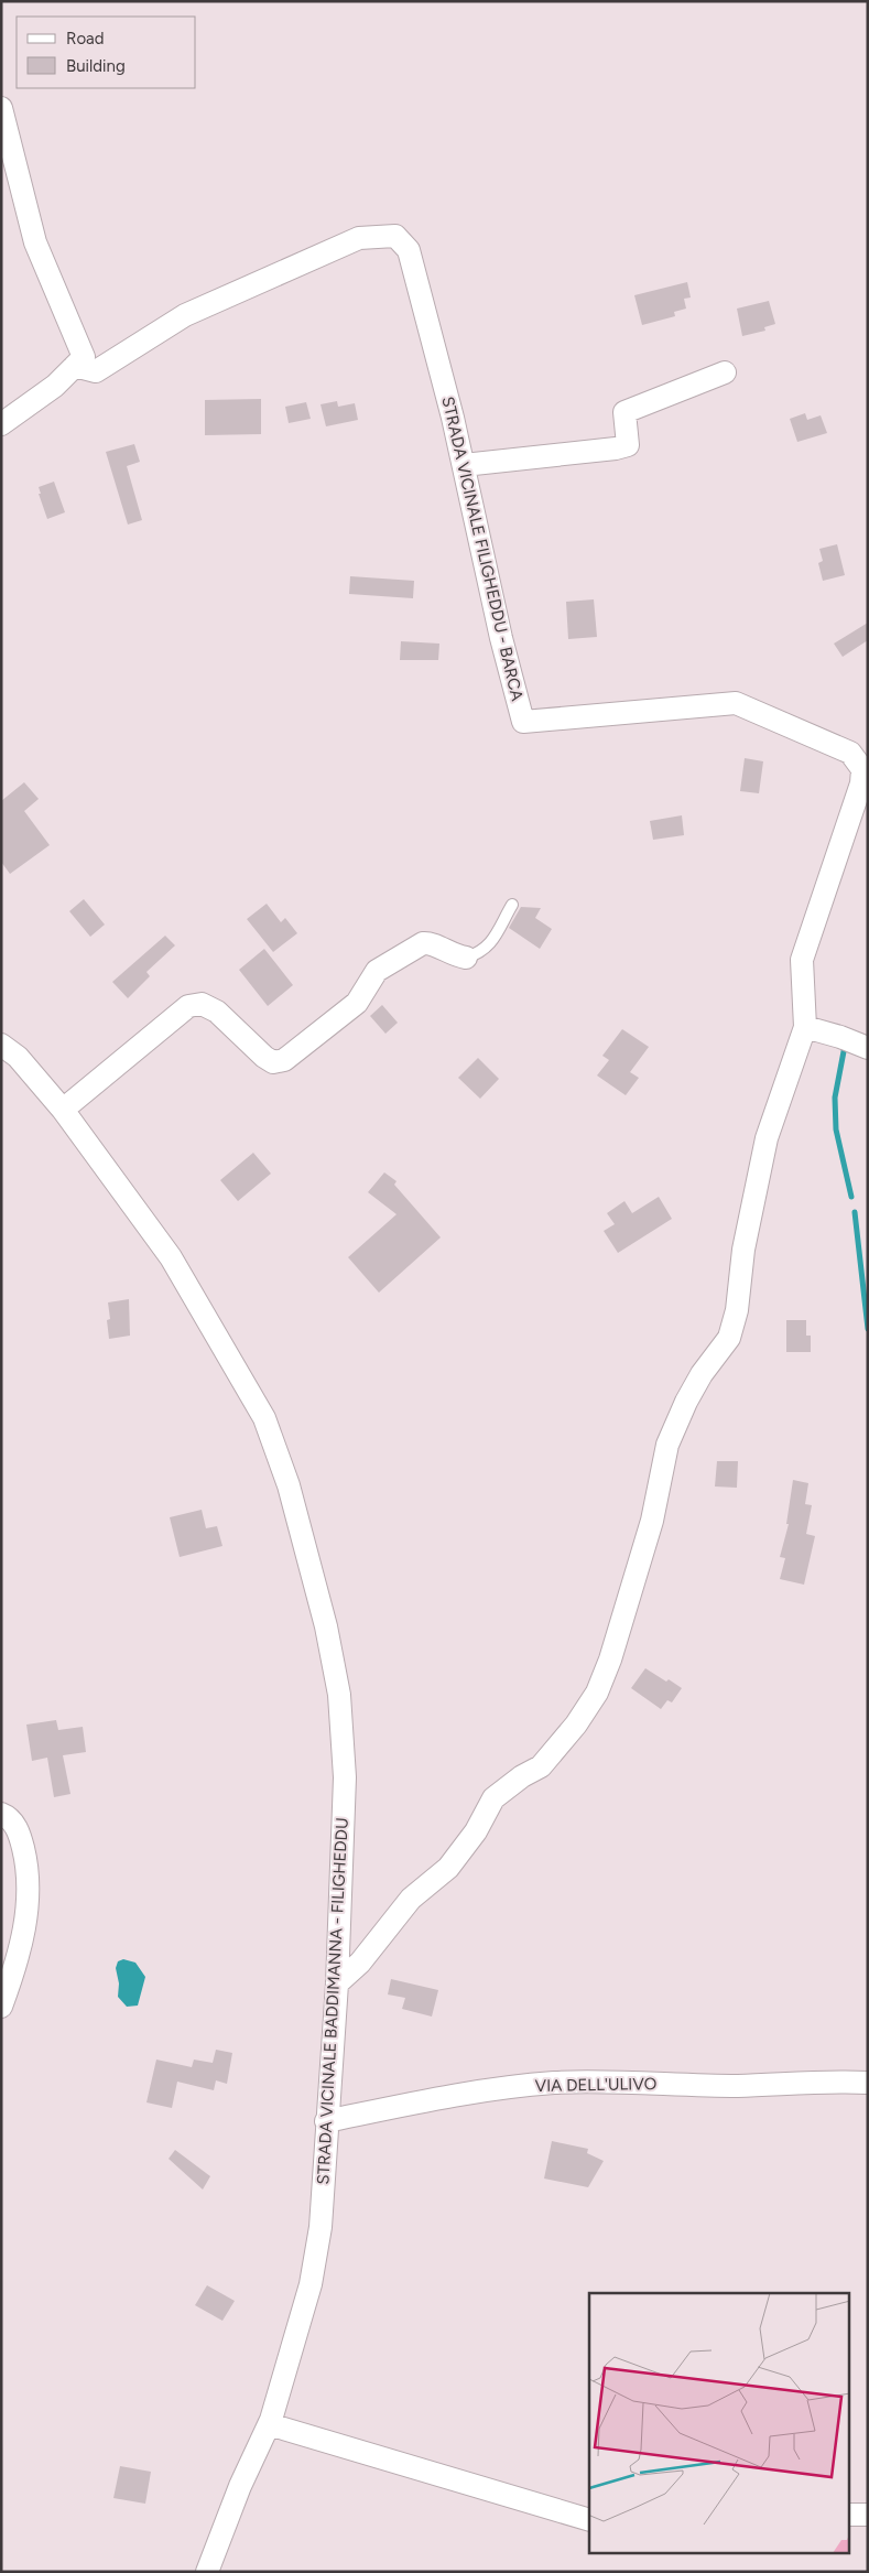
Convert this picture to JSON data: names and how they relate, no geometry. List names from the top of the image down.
{
  "streets": {
    "street": ["STRADA VICINALE FILIGHEDDU - BARCA", "STRADA VICINALE BADDIMANNA - FILIGHEDDU", "VIA DELL'ULIVO"]
  },
  "crossings": [
    ["STRADA VICINALE FILIGHEDDU - BARCA", "STRADA VICINALE BADDIMANNA - FILIGHEDDU"],
    ["STRADA VICINALE BADDIMANNA - FILIGHEDDU", "VIA DELL'ULIVO"]
  ],
  "legend": ["Road", "Building"]
}
